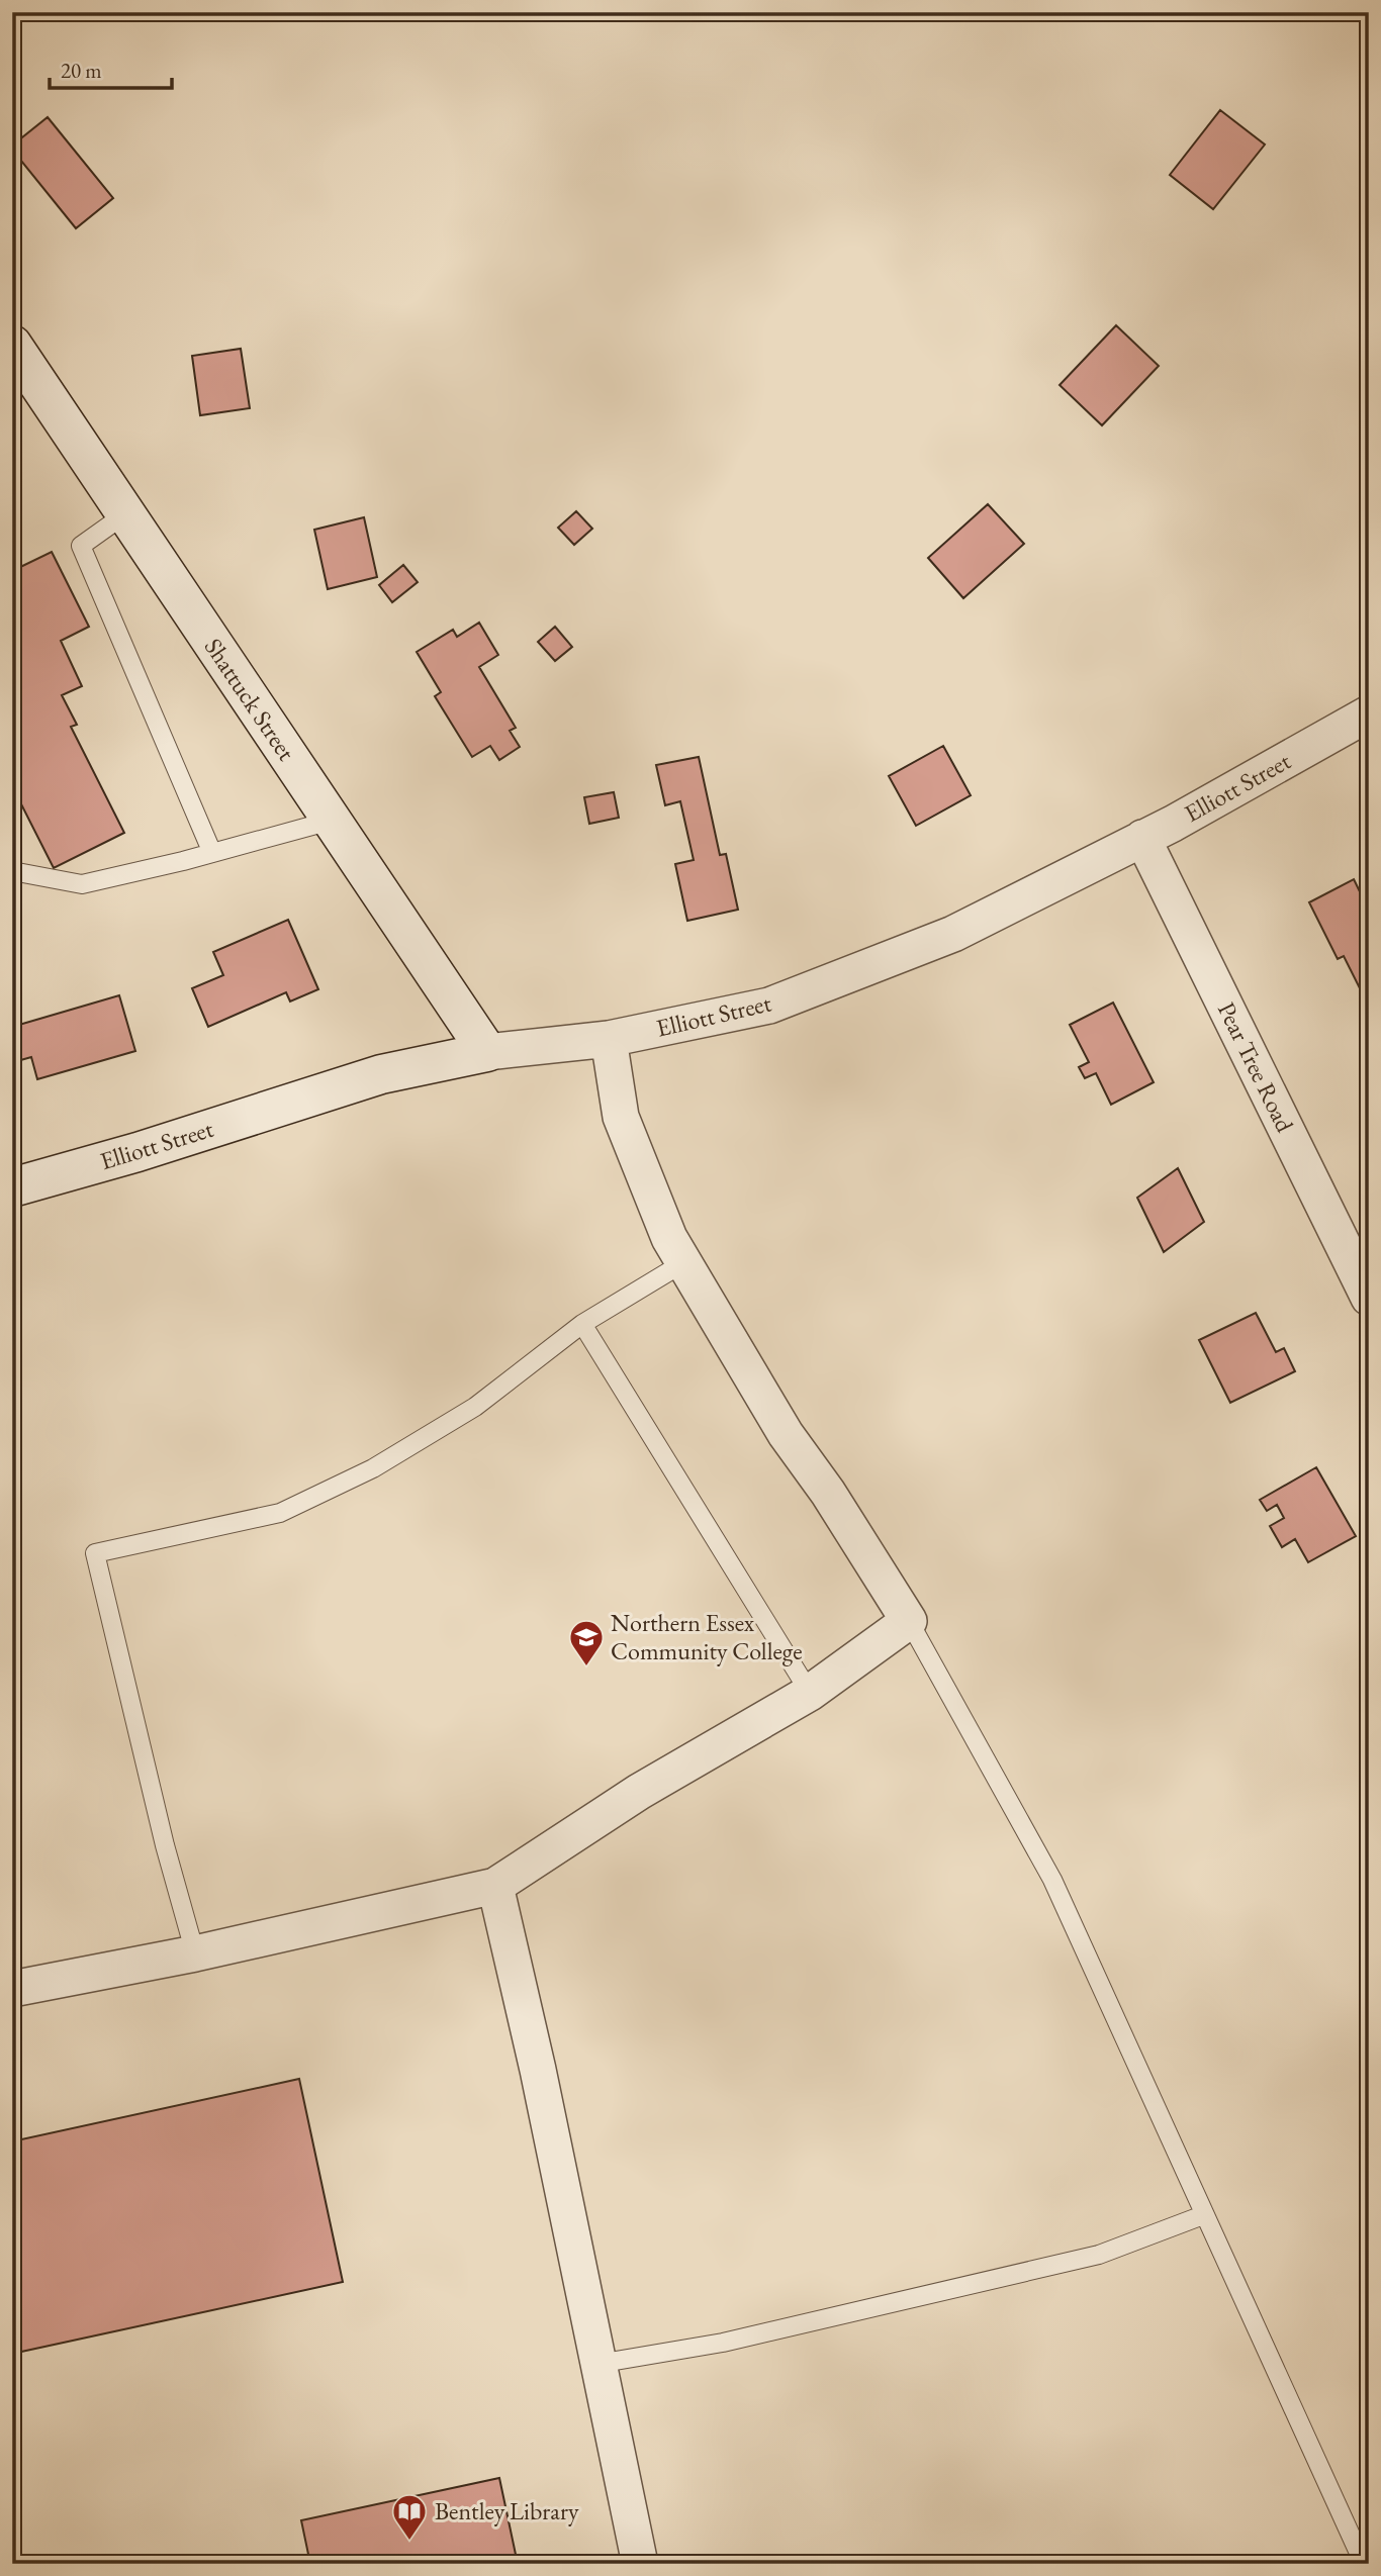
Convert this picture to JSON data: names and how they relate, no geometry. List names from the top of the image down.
{
  "streets": {
    "street": ["Shattuck Street", "Elliott Street", "Pear Tree Road"]
  },
  "crossings": [
    ["Shattuck Street", "Elliott Street"],
    ["Elliott Street", "Pear Tree Road"]
  ],
  "places": {
    "school or university": ["Northern Essex Community College"],
    "library": ["Bentley Library"]
  },
  "scale_bar": "20 m"
}
